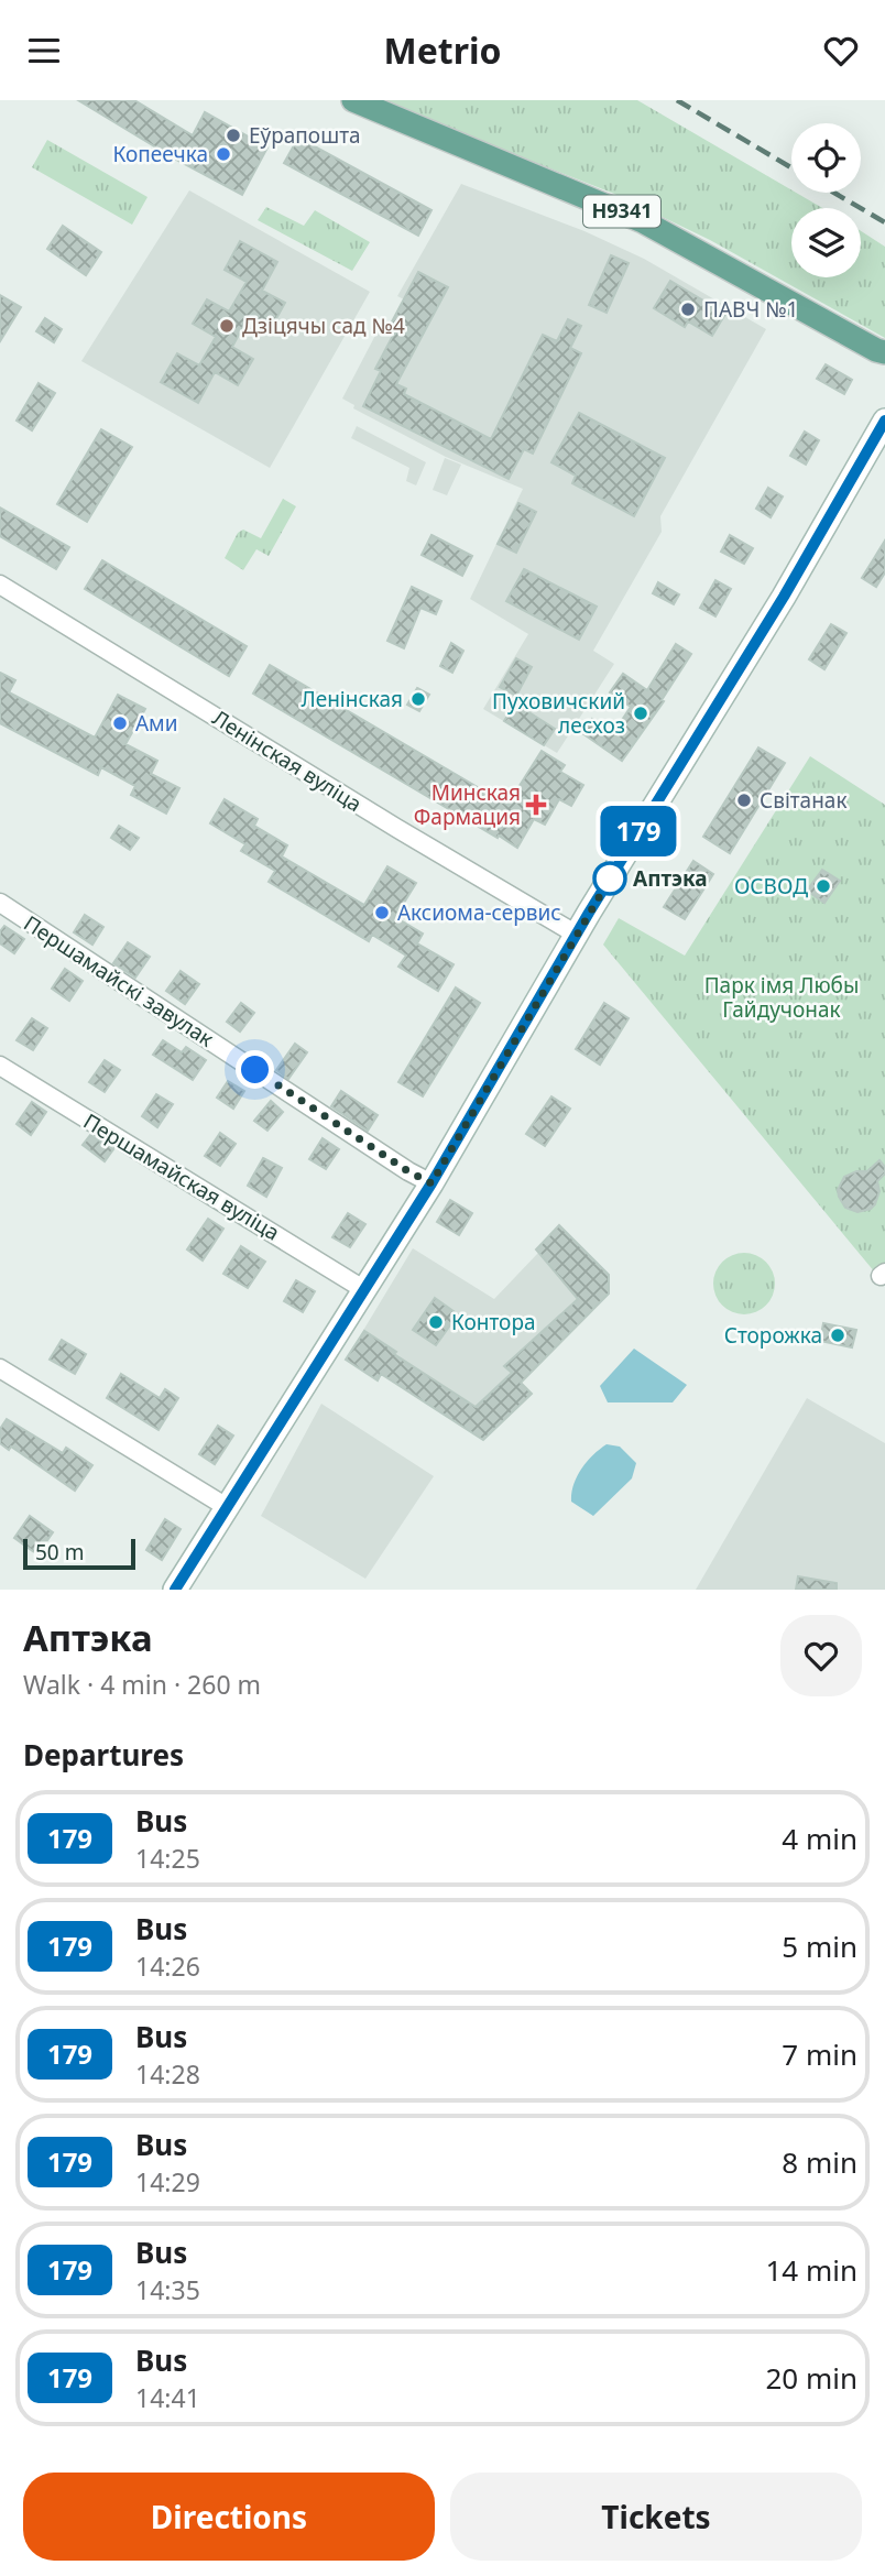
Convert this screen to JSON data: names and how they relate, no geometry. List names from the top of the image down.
{
  "streets": {
    "main road": ["Н9341"],
    "street": ["Ленінская вуліца", "Першамайскі завулак", "Першамайская вуліца"]
  },
  "parks": ["Парк імя Любы Гайдучонак"],
  "places": {
    "other": [
      "Еўрапошта",
      "Копеечка",
      "ПАВЧ №1",
      "Дзіцячы сад №4",
      "Ленінская",
      "Пуховичский лесхоз",
      "Ами",
      "Світанак",
      "Аптэка",
      "ОСВОД",
      "Аксиома-сервис",
      "Контора",
      "Сторожка"
    ],
    "health": ["Минская Фармация"]
  },
  "lines": ["bus line 179"],
  "scale_bar": "50 m",
  "page": {
    "header": "Metrio",
    "on_map": "179",
    "scale": "50 m",
    "heading": [
      ["Аптэка", "Walk · 4 min · 260 m"],
      "Departures"
    ],
    "list": [
      {
        "mark": "179",
        "name": "Bus",
        "note": "14:25",
        "value": "4 min"
      },
      {
        "mark": "179",
        "name": "Bus",
        "note": "14:26",
        "value": "5 min"
      },
      {
        "mark": "179",
        "name": "Bus",
        "note": "14:28",
        "value": "7 min"
      },
      {
        "mark": "179",
        "name": "Bus",
        "note": "14:29",
        "value": "8 min"
      },
      {
        "mark": "179",
        "name": "Bus",
        "note": "14:35",
        "value": "14 min"
      },
      {
        "mark": "179",
        "name": "Bus",
        "note": "14:41",
        "value": "20 min"
      }
    ],
    "buttons": ["Directions", "Tickets"]
  }
}
